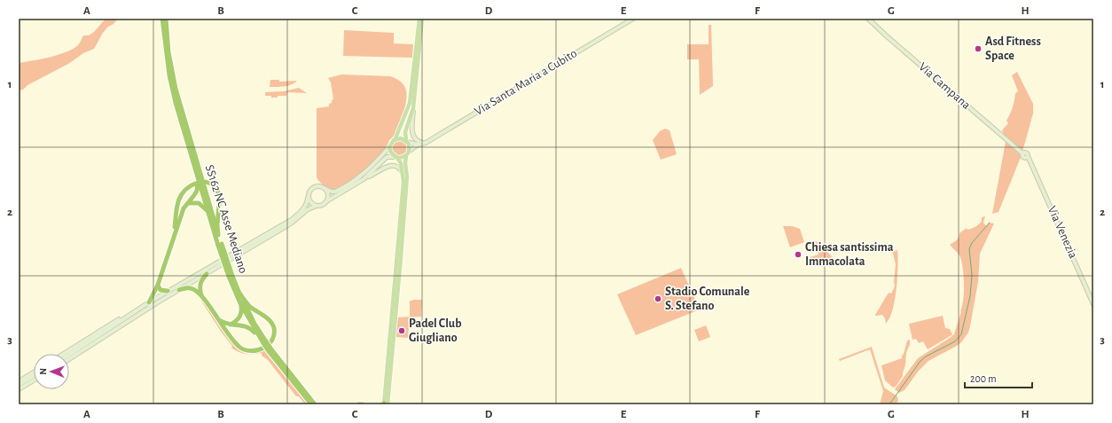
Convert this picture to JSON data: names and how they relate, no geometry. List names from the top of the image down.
{
  "streets": {
    "highway": ["SS162 NC Asse Mediano"],
    "main road": ["Via Santa Maria a Cubito", "Via Campana", "Via Venezia"]
  },
  "crossings": [
    ["Via Campana", "Via Venezia"]
  ],
  "places": [
    "Asd Fitness Space",
    "Chiesa santissima Immacolata",
    "Stadio Comunale S. Stefano",
    "Padel Club Giugliano"
  ],
  "scale_bar": "200 m",
  "north": "left",
  "grid": {
    "columns": [
      "A",
      "B",
      "C",
      "D",
      "E",
      "F",
      "G",
      "H"
    ],
    "rows": ["1", "2", "3"]
  }
}
